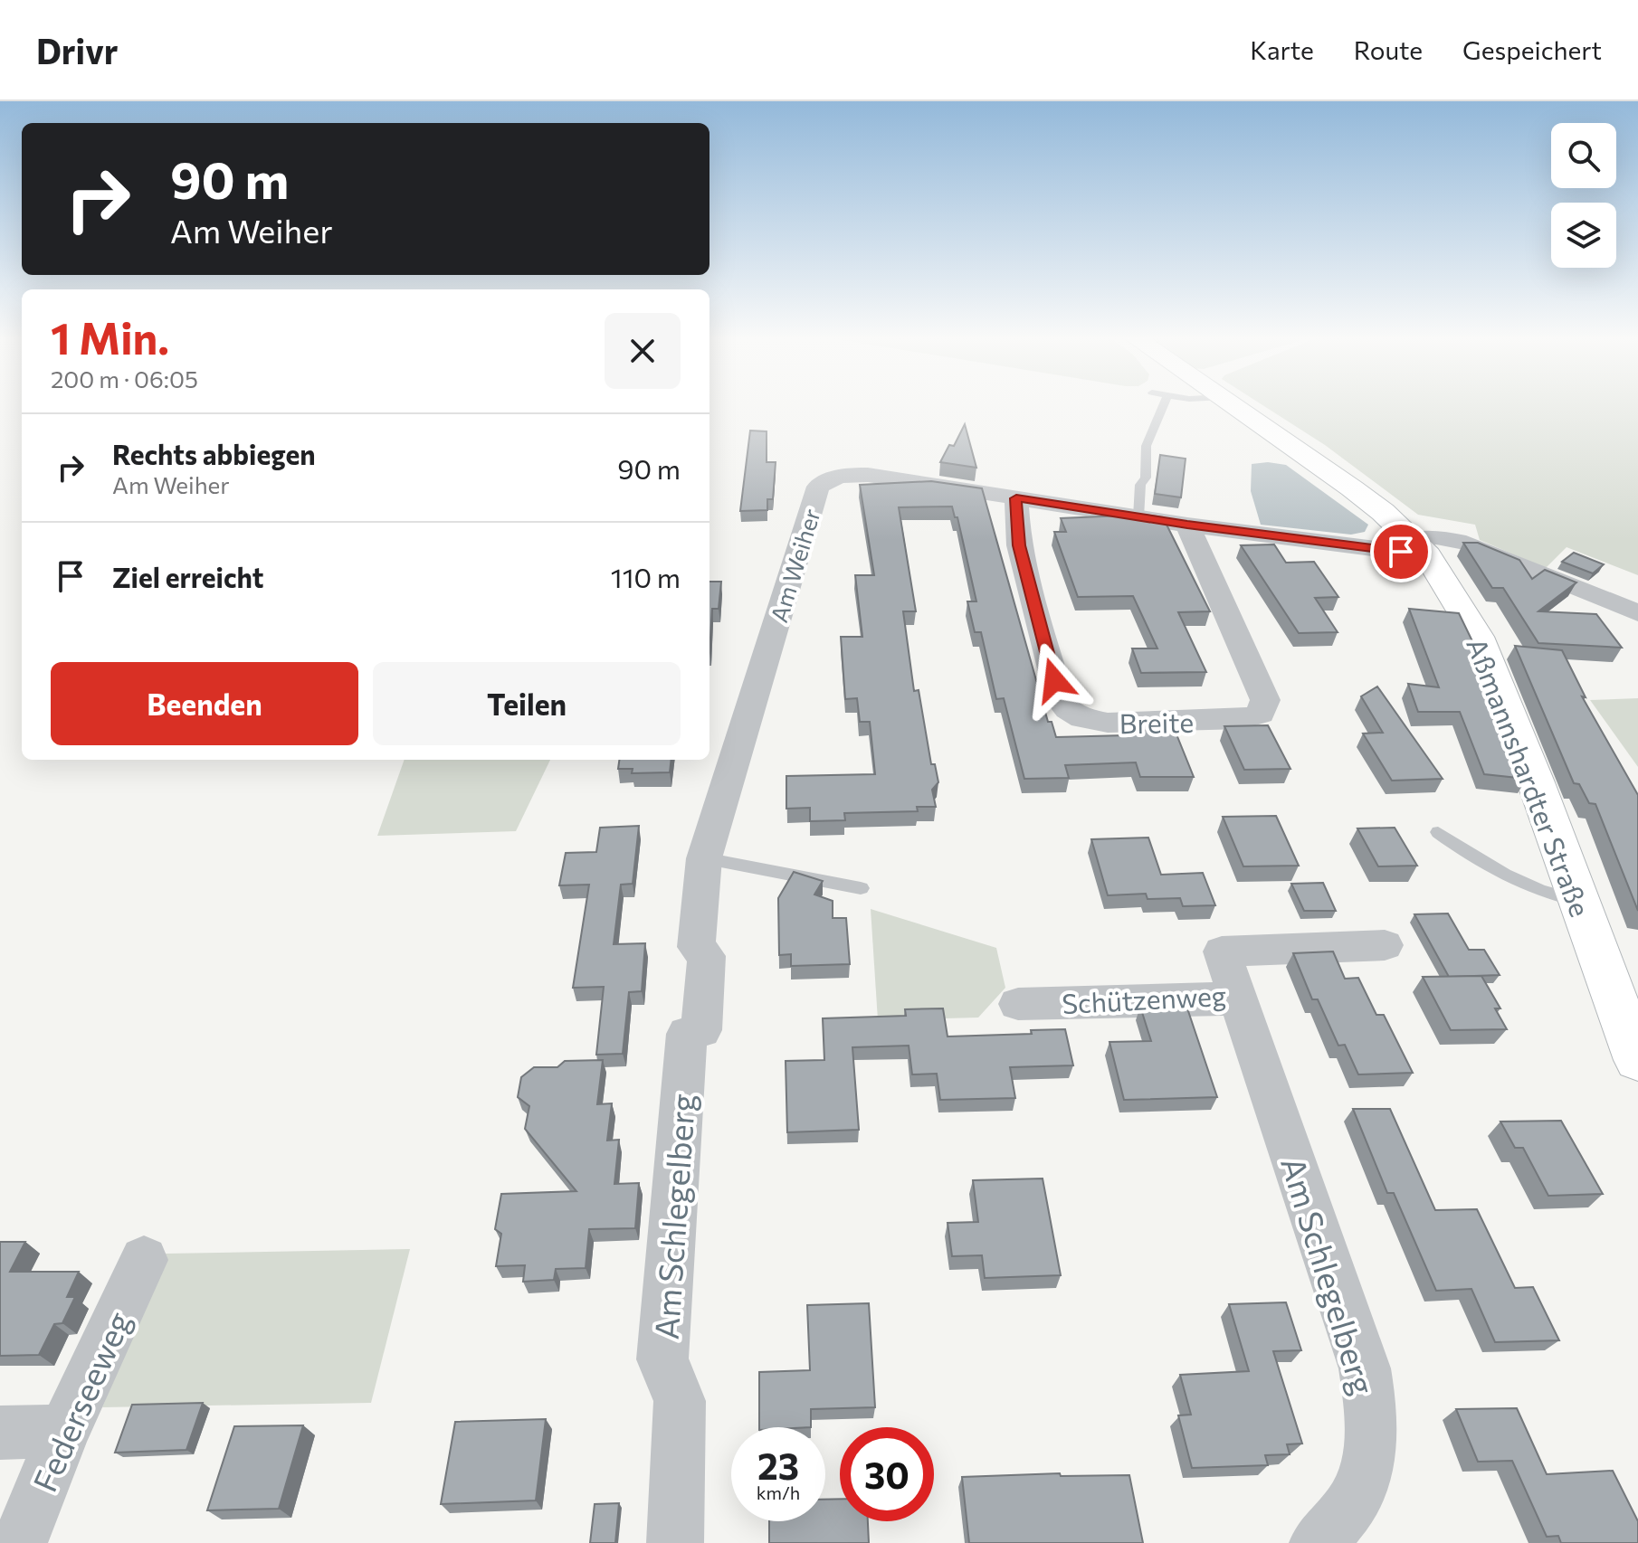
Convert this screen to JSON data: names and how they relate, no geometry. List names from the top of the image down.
{
  "streets": {
    "main road": ["Aßmannshardter Straße"],
    "street": [
      "Am Weiher",
      "Breite",
      "Schützenweg",
      "Am Schlegelberg",
      "Federseeweg"
    ]
  },
  "crossings": [
    ["Am Weiher", "Breite"],
    ["Am Weiher", "Aßmannshardter Straße"],
    ["Am Weiher", "Am Schlegelberg"],
    ["Schützenweg", "Am Schlegelberg"]
  ],
  "page": {
    "header": "Drivr",
    "nav": ["Karte", "Route", "Gespeichert"],
    "turn": ["90 m", "Am Weiher"],
    "heading": ["1 Min.", "200 m · 06:05"],
    "list": [
      {
        "name": "Rechts abbiegen",
        "note": "Am Weiher",
        "value": "90 m"
      },
      {
        "name": "Ziel erreicht",
        "value": "110 m"
      }
    ],
    "buttons": ["Beenden", "Teilen"],
    "speed": "23 km/h",
    "limit": "30"
  }
}
